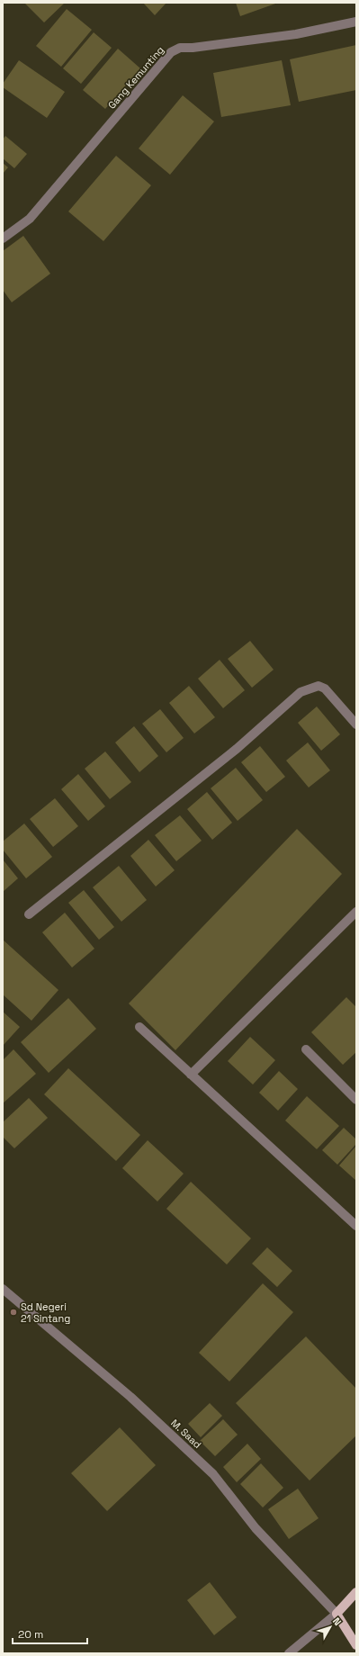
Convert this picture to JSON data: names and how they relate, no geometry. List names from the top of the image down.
{
  "streets": {
    "street": ["Gang Kemunting", "M. Saad"]
  },
  "places": ["Sd Negeri 21 Sintang"],
  "scale_bar": "20 m",
  "north": "top right"
}
